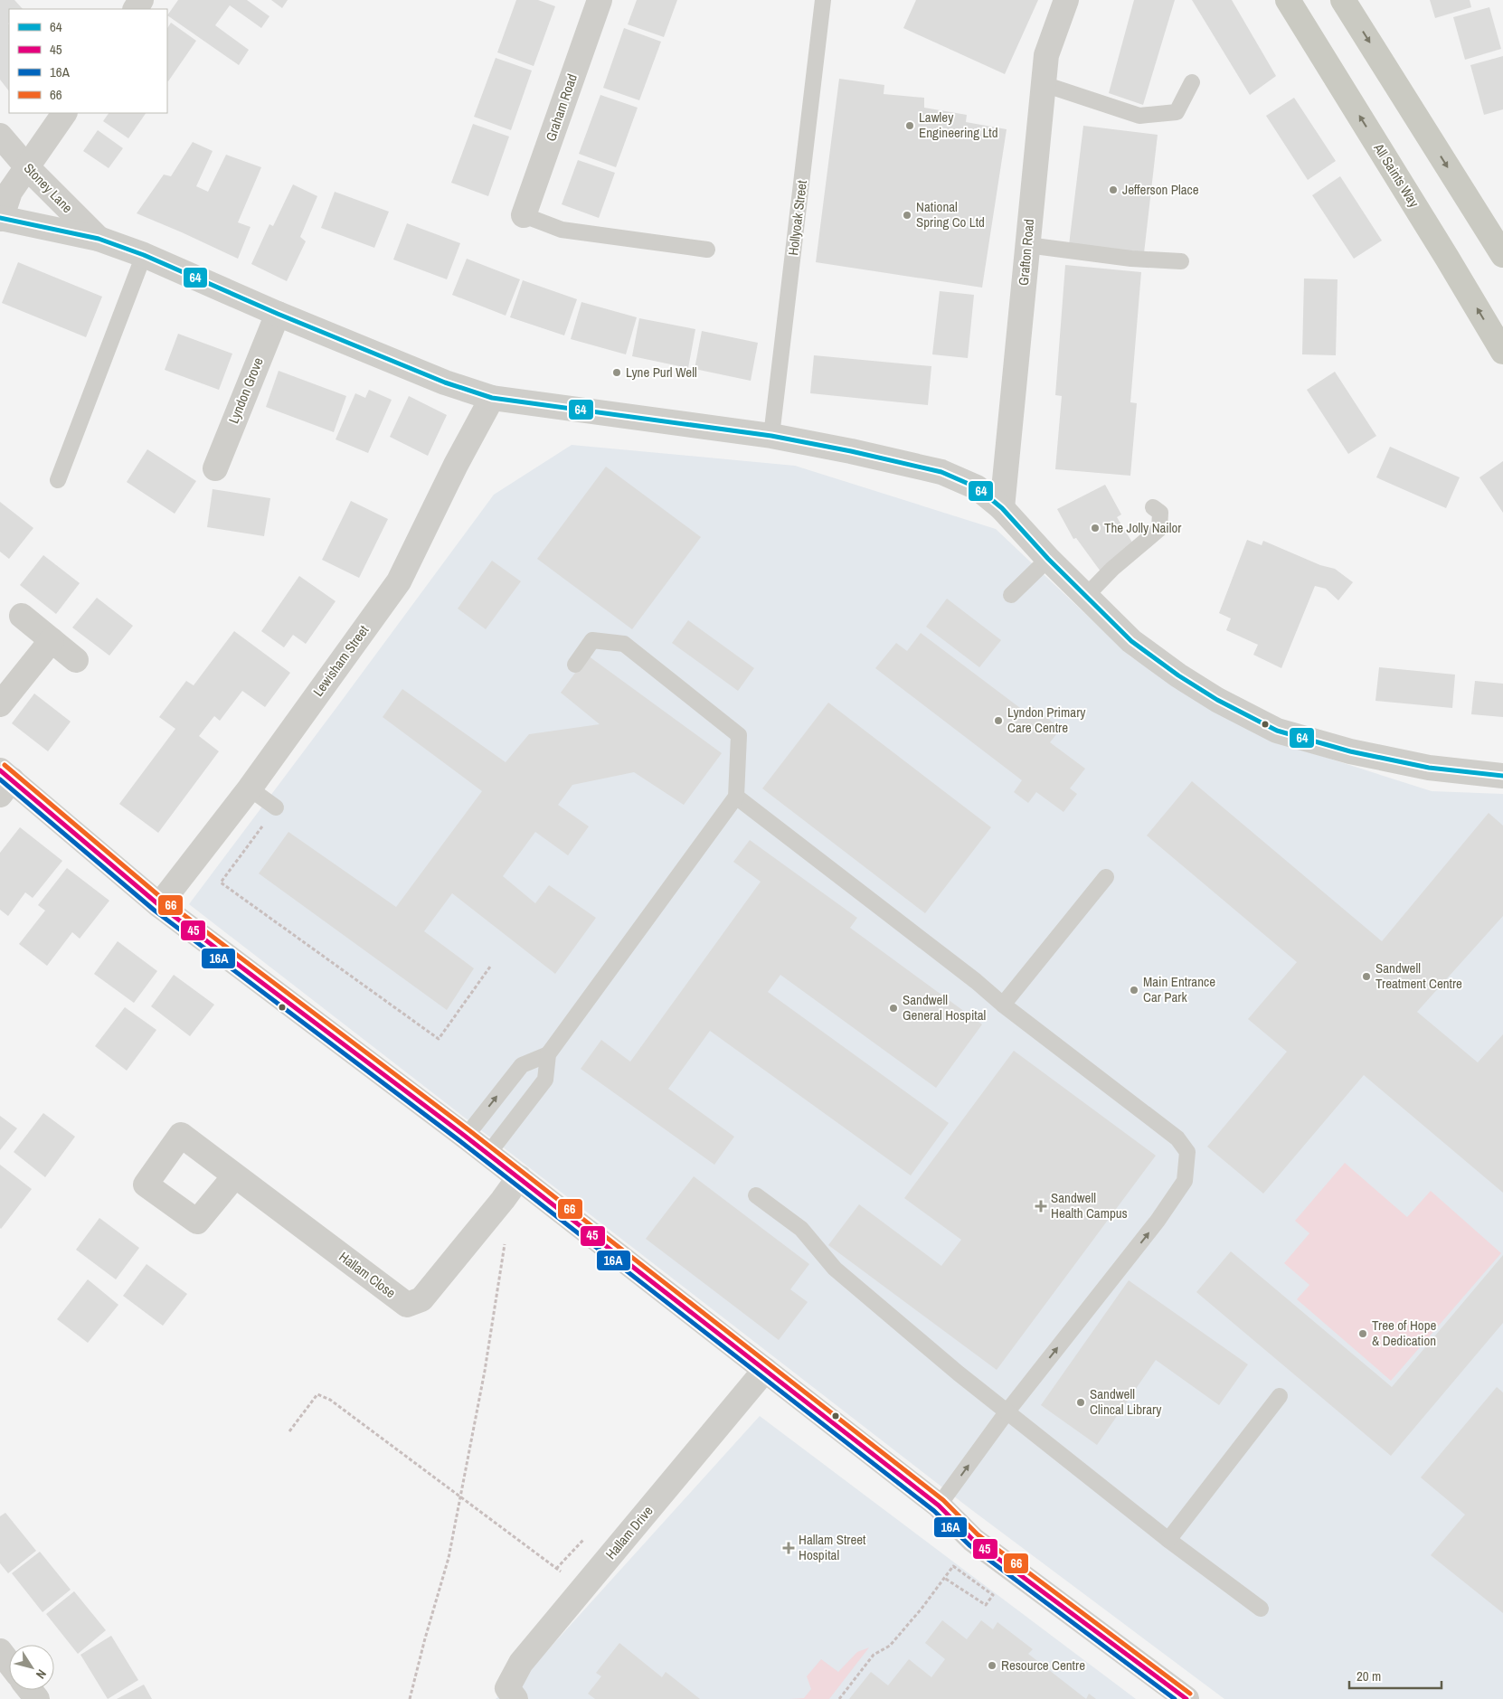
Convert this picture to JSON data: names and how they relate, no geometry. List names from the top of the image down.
{
  "streets": {
    "highway": ["All Saints Way"],
    "street": [
      "Graham Road",
      "Stoney Lane",
      "Grafton Road",
      "Lyndon Grove",
      "Lewisham Street",
      "Hallam Close",
      "Hallam Drive"
    ],
    "lane": ["Hollyoak Street"]
  },
  "places": {
    "other": [
      "Lawley Engineering Ltd",
      "Jefferson Place",
      "National Spring Co Ltd",
      "Lyne Purl Well",
      "The Jolly Nailor",
      "Lyndon Primary Care Centre",
      "Sandwell Treatment Centre",
      "Main Entrance Car Park",
      "Sandwell General Hospital",
      "Tree of Hope & Dedication",
      "Sandwell Clincal Library",
      "Resource Centre"
    ],
    "health": ["Sandwell Health Campus", "Hallam Street Hospital"]
  },
  "lines": [
    "transit line 64",
    "transit line 66",
    "transit line 45",
    "transit line 16A"
  ],
  "legend": [
    "64",
    "45",
    "16A",
    "66"
  ],
  "scale_bar": "20 m",
  "north": "bottom right"
}
